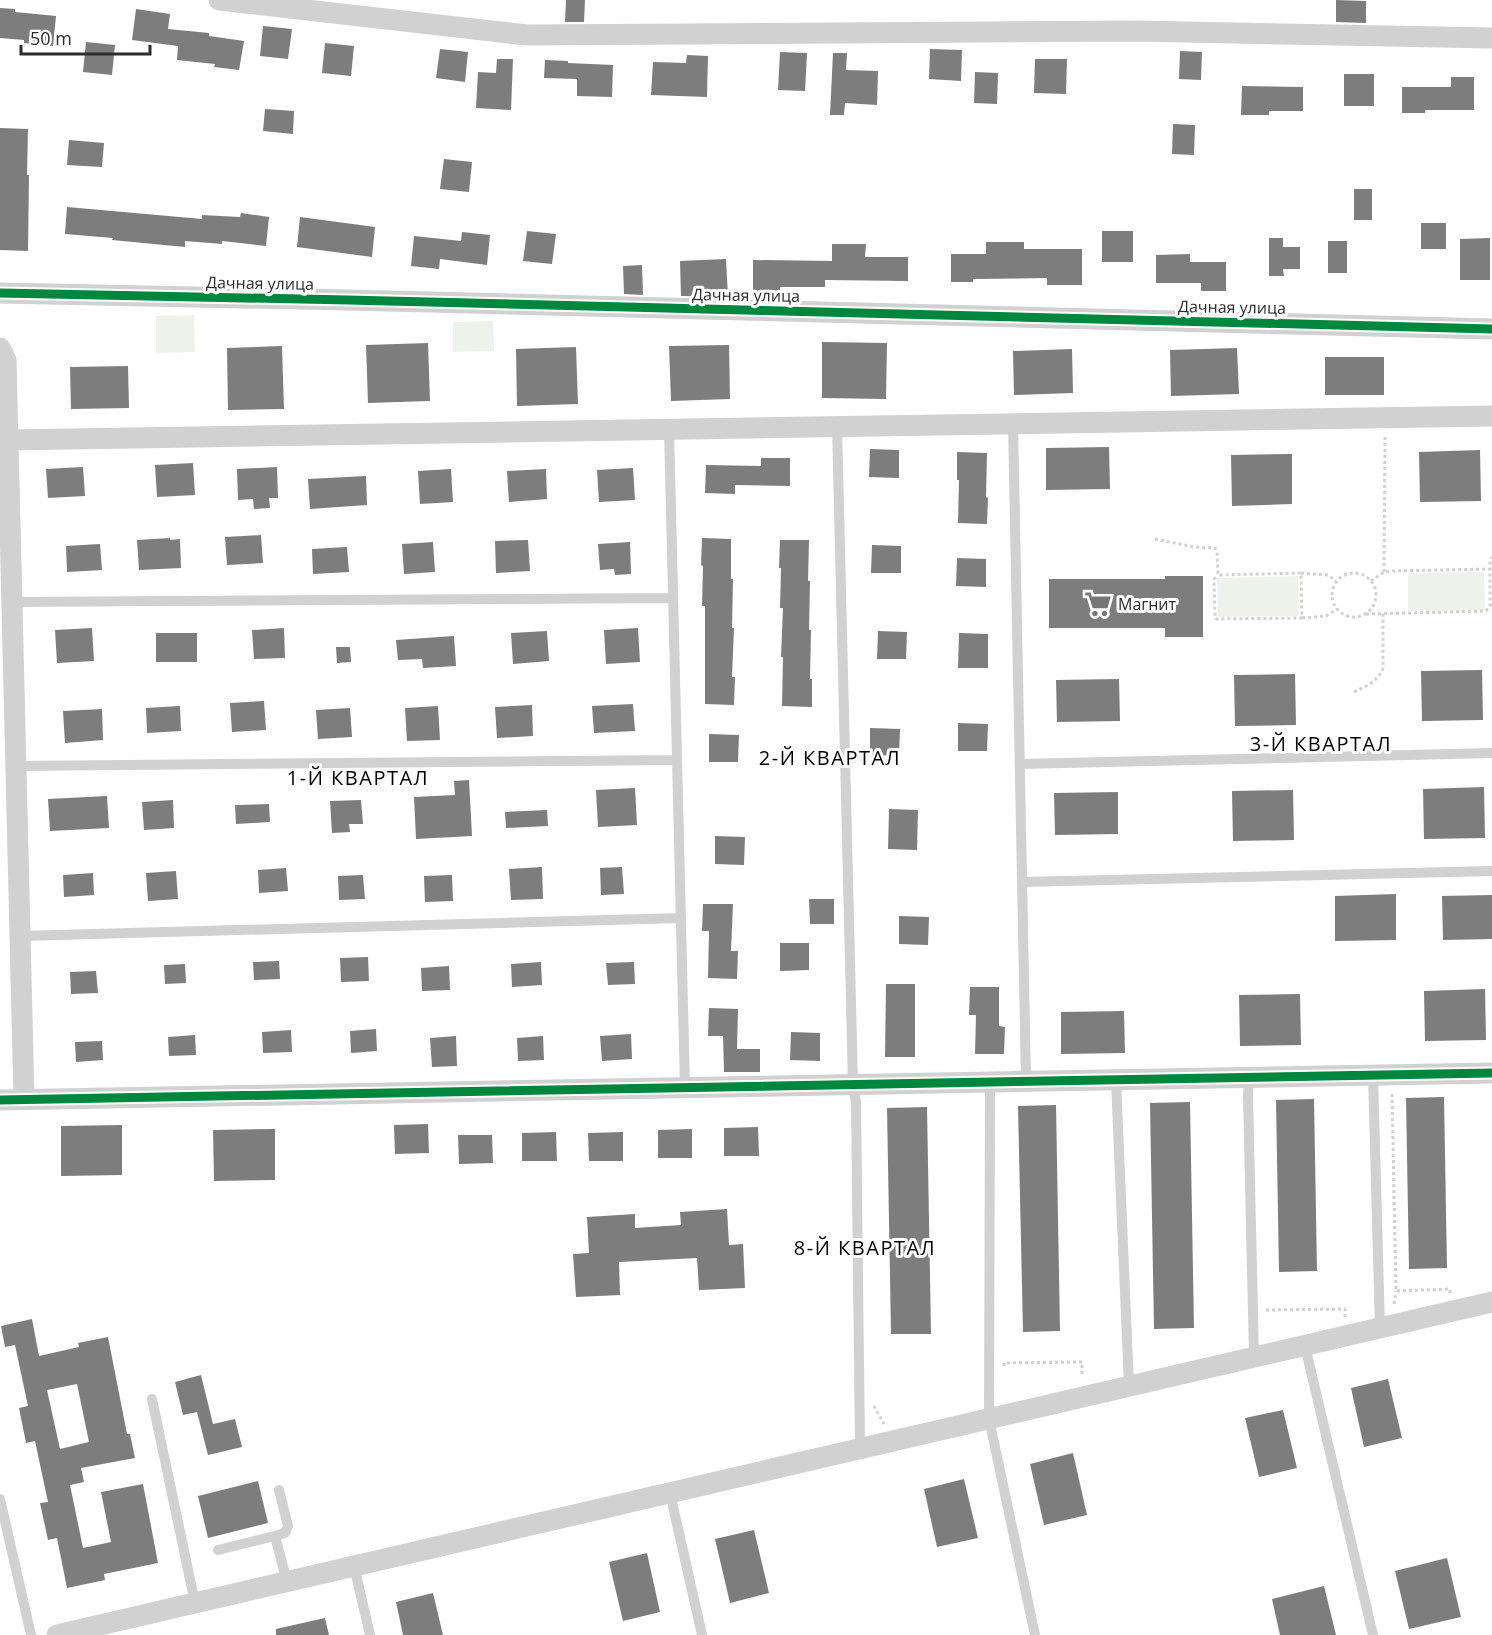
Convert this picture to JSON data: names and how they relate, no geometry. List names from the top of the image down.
{
  "streets": {
    "street": ["Дачная улица"]
  },
  "districts": [
    "3-Й КВАРТАЛ",
    "2-Й КВАРТАЛ",
    "1-Й КВАРТАЛ",
    "8-Й КВАРТАЛ"
  ],
  "places": {
    "supermarket": ["Магнит"]
  },
  "scale_bar": "50 m"
}
